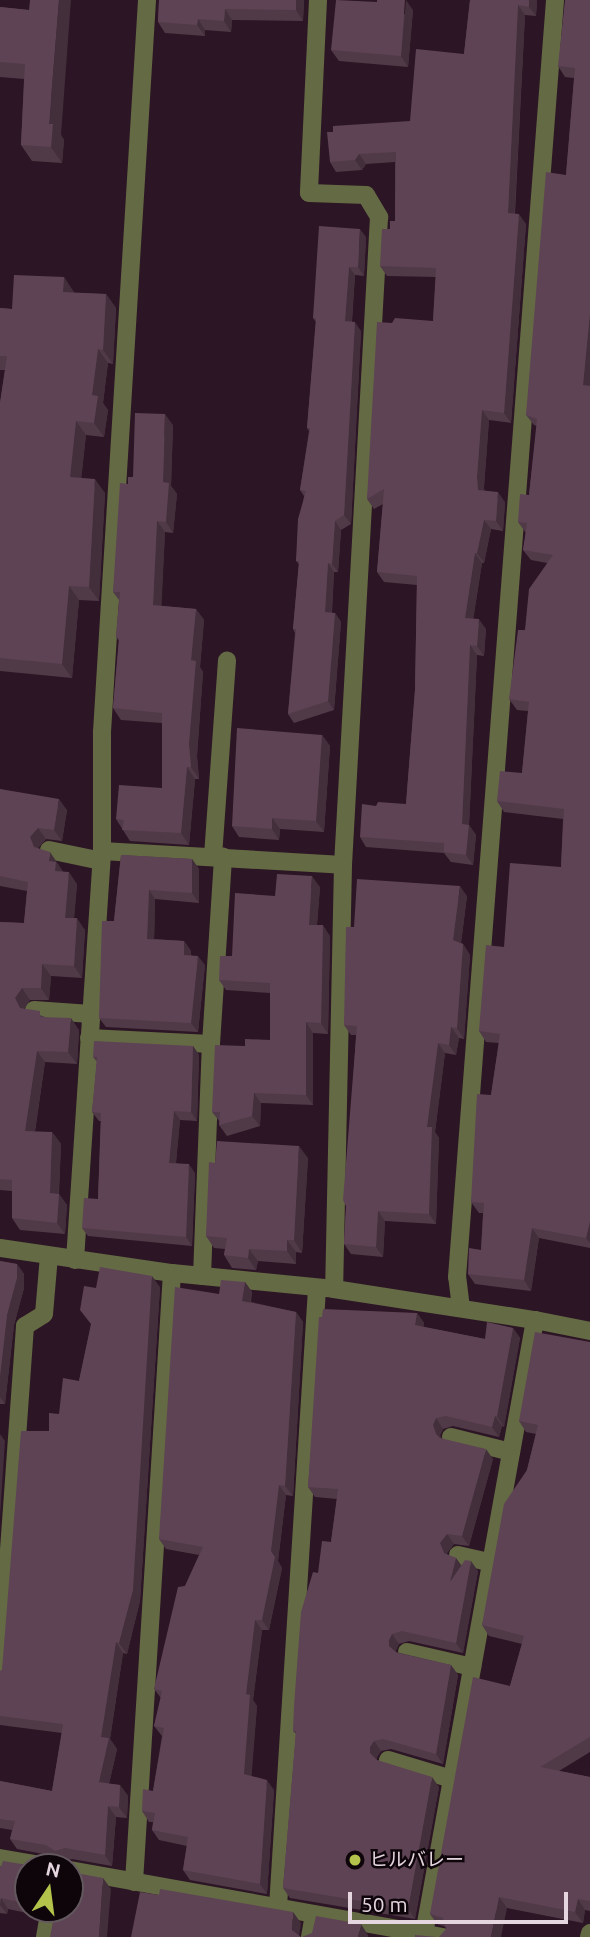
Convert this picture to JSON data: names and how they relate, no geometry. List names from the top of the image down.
{
  "places": ["ヒルバレー"],
  "scale_bar": "50 m",
  "north": "top"
}
